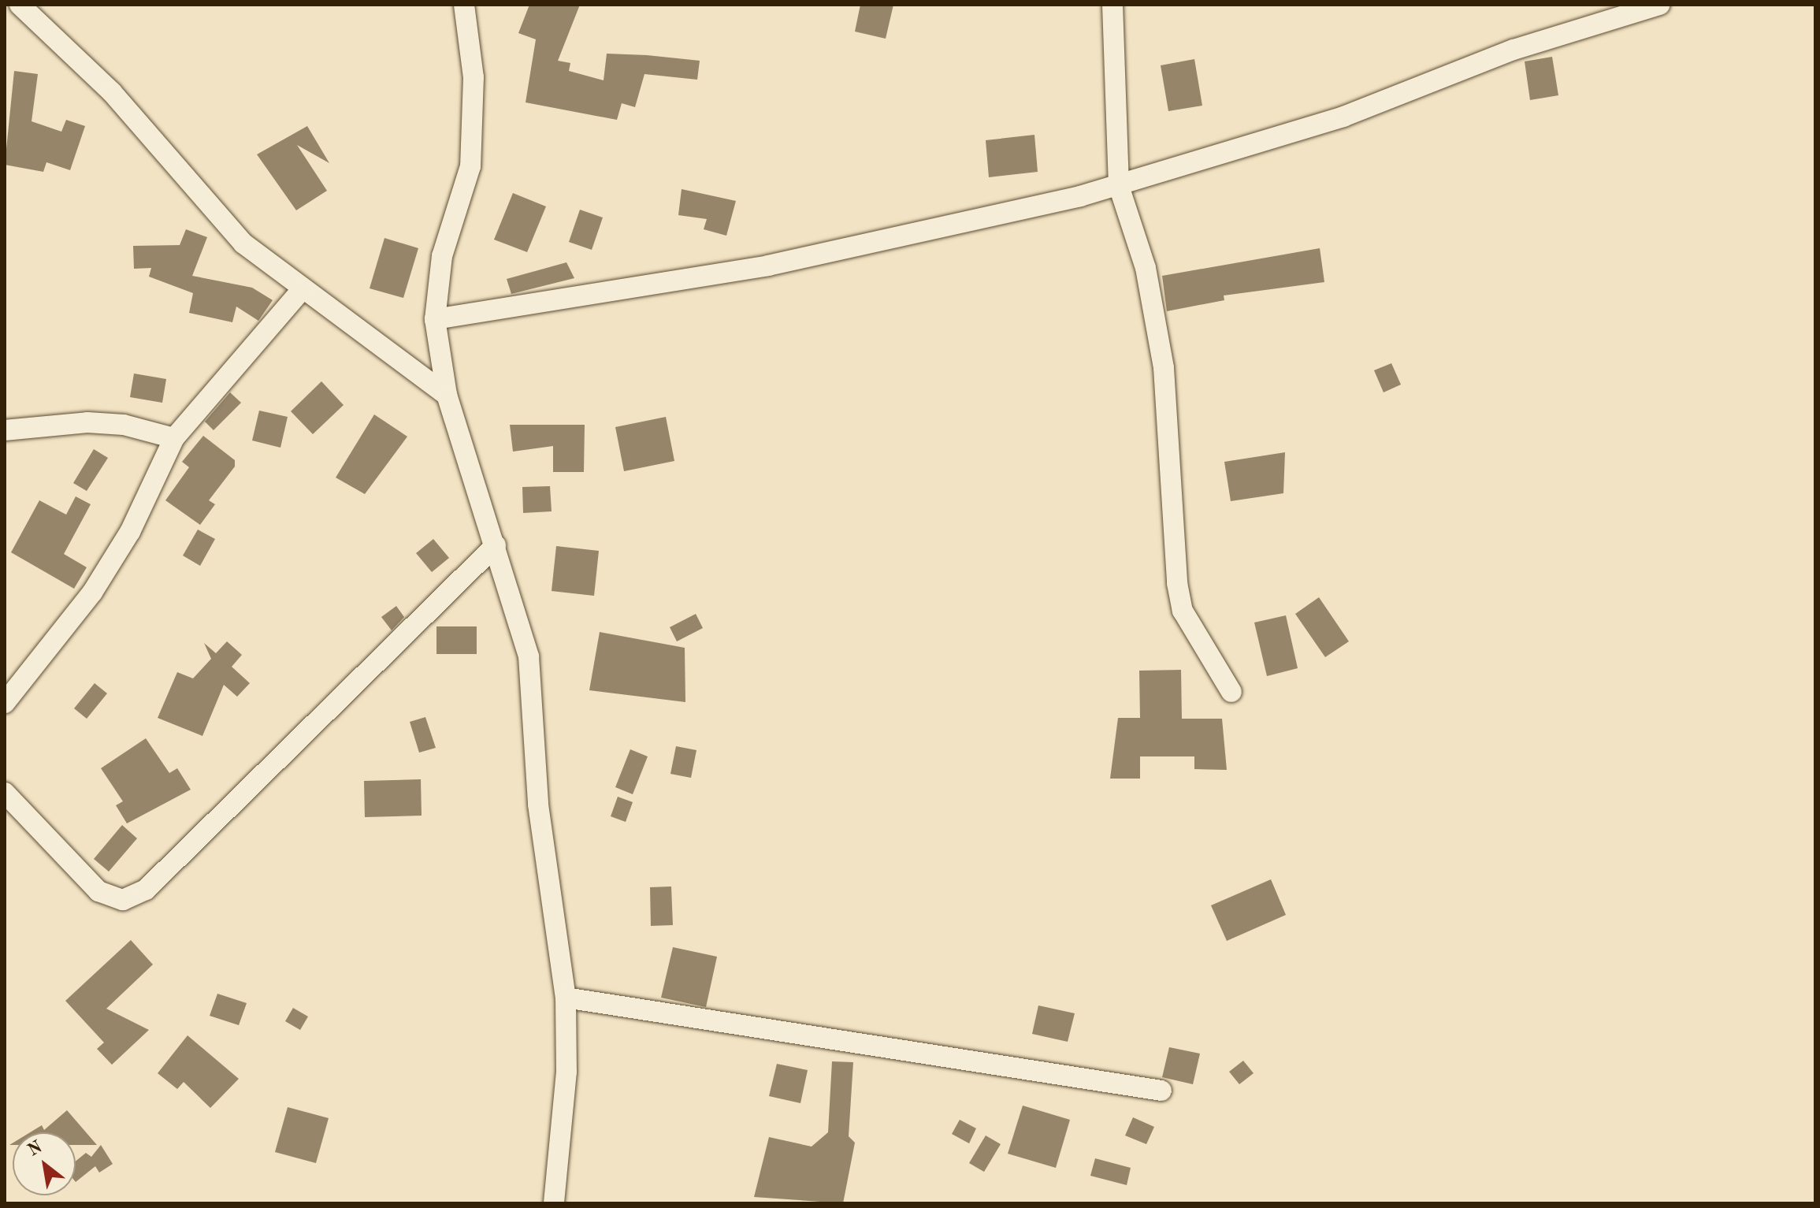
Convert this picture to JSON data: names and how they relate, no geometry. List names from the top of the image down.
{
  "north": "top left"
}
